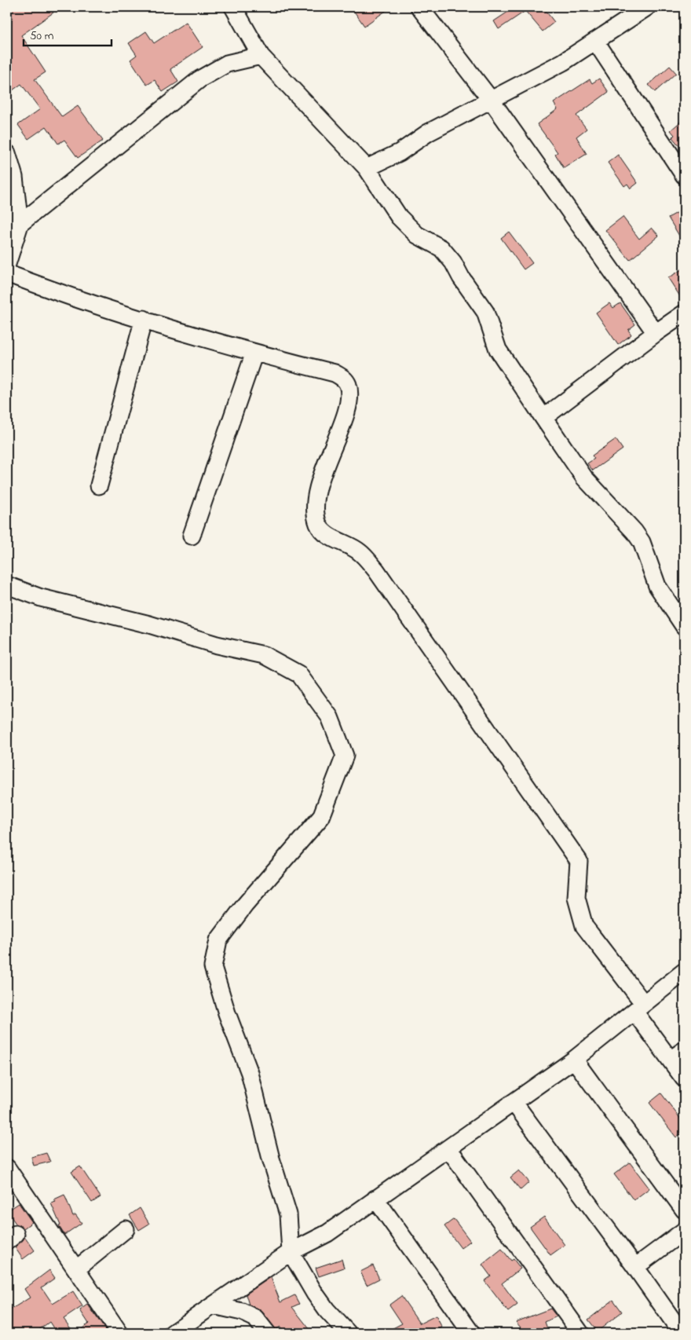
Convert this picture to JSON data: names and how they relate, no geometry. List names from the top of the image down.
{
  "scale_bar": "50 m"
}
